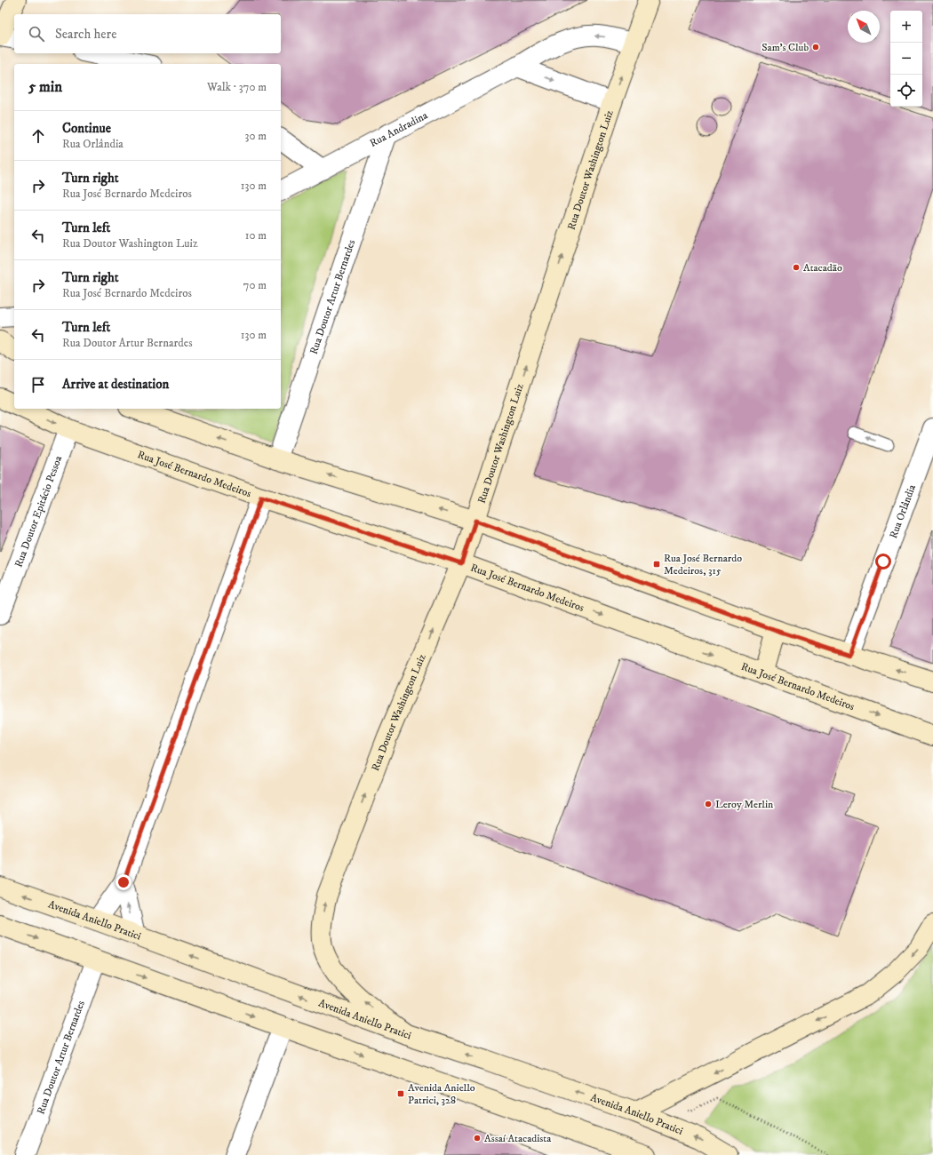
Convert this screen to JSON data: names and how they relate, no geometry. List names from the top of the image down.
{
  "streets": {
    "main road": ["Rua Doutor Washington Luiz", "Rua José Bernardo Medeiros", "Avenida Aniello Pratici"],
    "street": [
      "Rua Andradina",
      "Rua Doutor Artur Bernardes",
      "Rua Orlândia",
      "Rua Doutor Epitácio Pessoa"
    ]
  },
  "crossings": [
    ["Rua Andradina", "Rua Doutor Washington Luiz"],
    ["Rua Andradina", "Rua Doutor Artur Bernardes"],
    ["Rua Doutor Washington Luiz", "Rua José Bernardo Medeiros"],
    ["Rua Doutor Washington Luiz", "Avenida Aniello Pratici"],
    ["Rua José Bernardo Medeiros", "Rua Doutor Epitácio Pessoa"]
  ],
  "one_way": ["Rua Doutor Washington Luiz"],
  "places": {
    "other": [
      "Sam's Club",
      "Atacadão",
      "Leroy Merlin",
      "Assaí Atacadista"
    ],
    "transit": ["Rua José Bernardo Medeiros, 315", "Avenida Aniello Patrici, 328"]
  },
  "north": "top left",
  "page": {
    "map_buttons": ["+", "−"],
    "search": "Search here",
    "heading": ["5 min", "Walk · 370 m"],
    "list": [
      ["Continue", "Rua Orlândia", "30 m"],
      ["Turn right", "Rua José Bernardo Medeiros", "130 m"],
      ["Turn left", "Rua Doutor Washington Luiz", "10 m"],
      ["Turn right", "Rua José Bernardo Medeiros", "70 m"],
      ["Turn left", "Rua Doutor Artur Bernardes", "130 m"],
      "Arrive at destination"
    ]
  }
}
